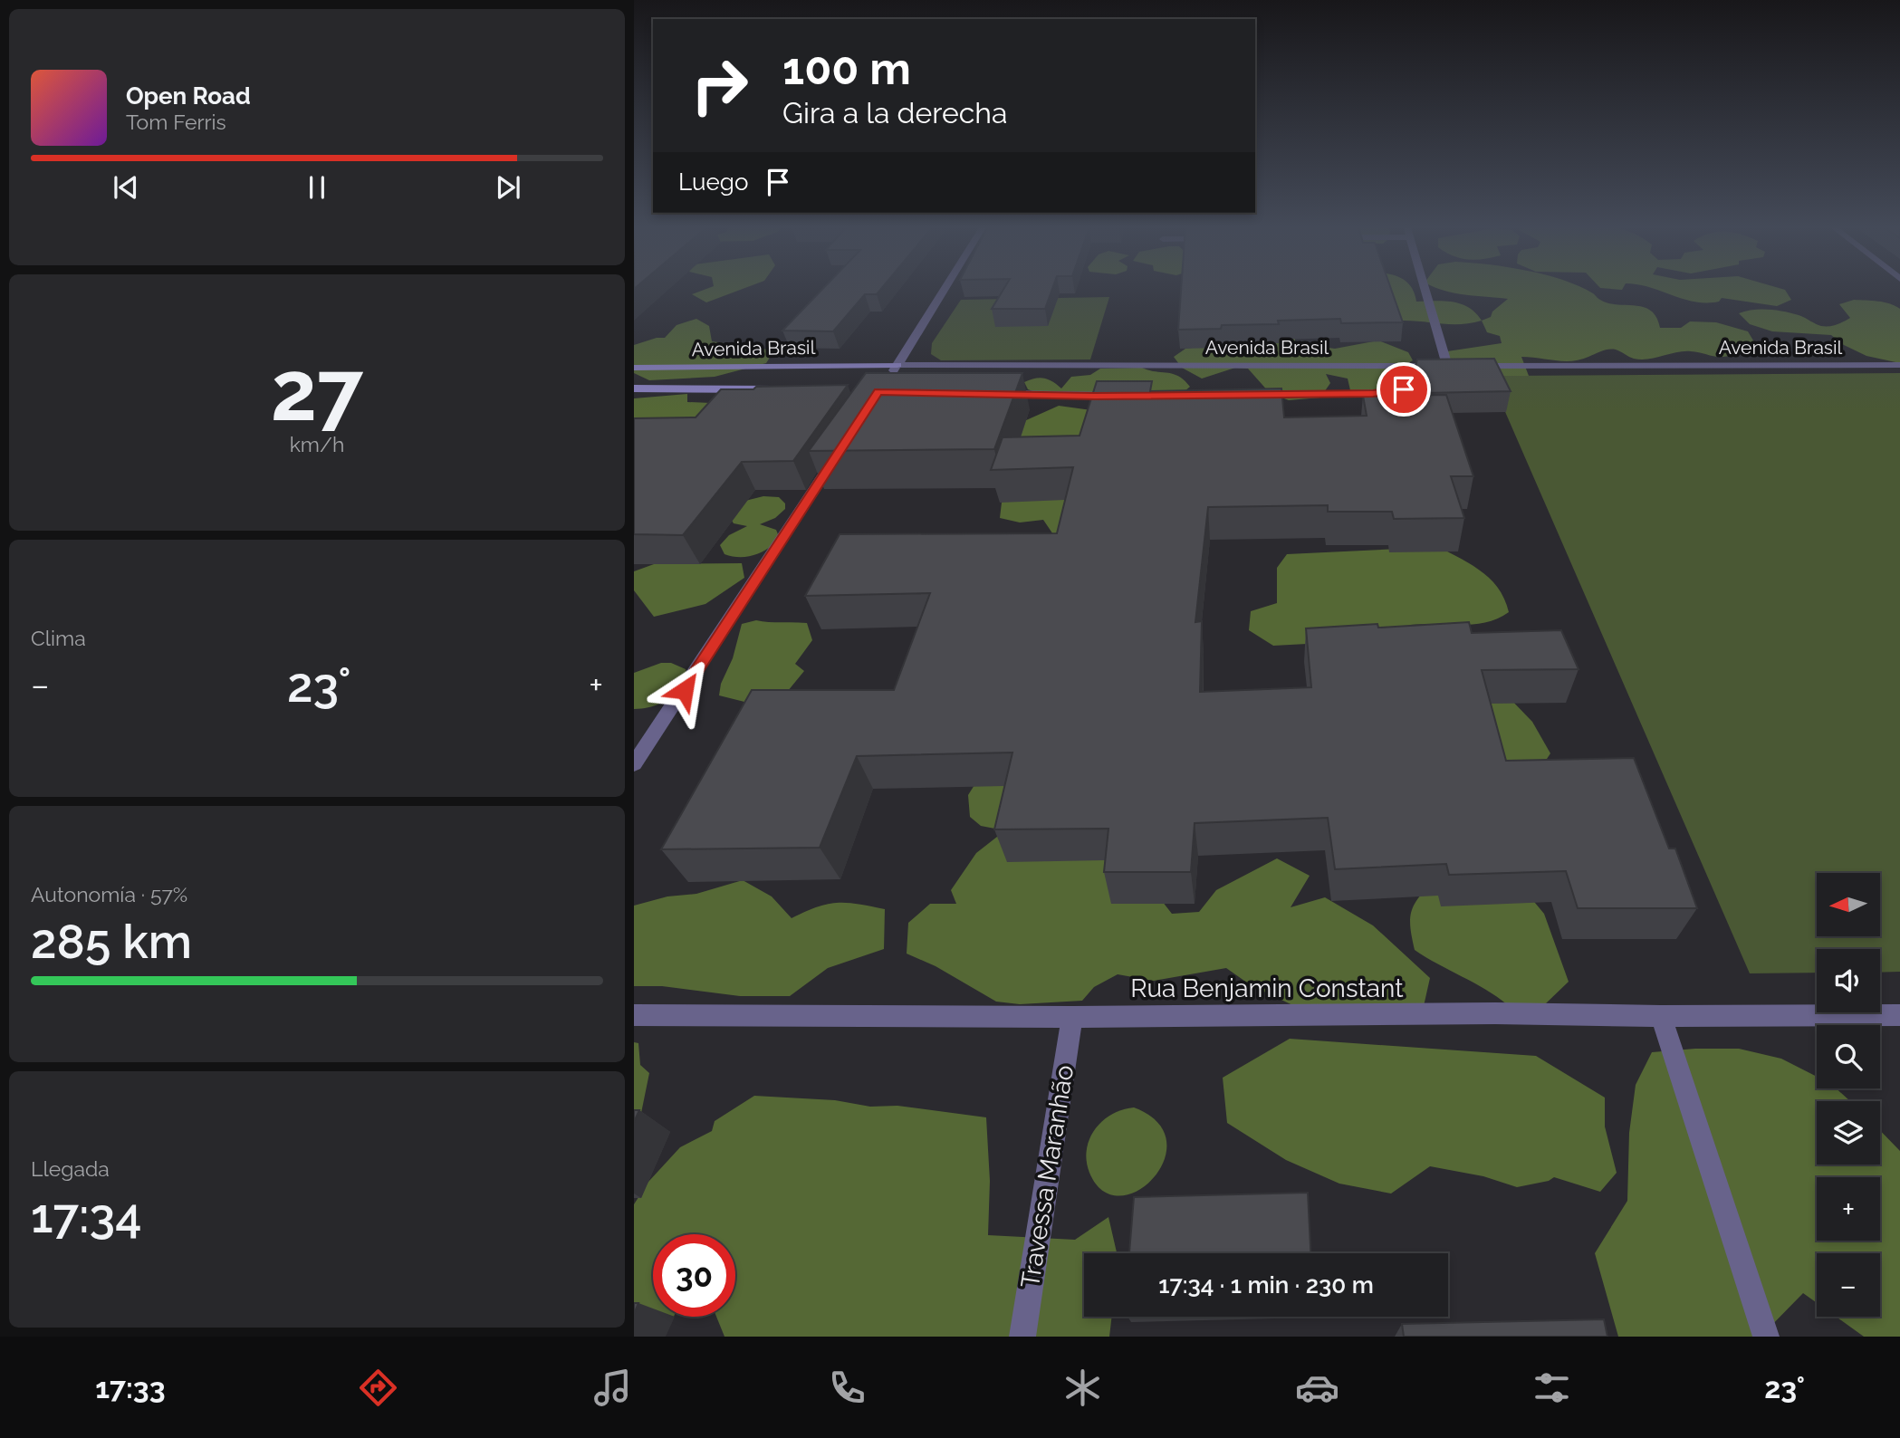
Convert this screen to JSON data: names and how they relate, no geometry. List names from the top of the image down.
{
  "streets": {
    "street": ["Avenida Brasil", "Rua Benjamin Constant", "Travessa Maranhão"]
  },
  "crossings": [
    ["Rua Benjamin Constant", "Travessa Maranhão"]
  ],
  "north": "left",
  "page": {
    "turn": ["100 m", "Gira a la derecha"],
    "song": ["Open Road", "Tom Ferris"],
    "then": "Luego",
    "tile": [
      ["27", "km/h"],
      "Clima",
      ["Autonomía · 57%", "285 km"],
      ["Llegada", "17:34"]
    ],
    "heat": ["−", "23°", "+"],
    "map_buttons": ["+", "−"],
    "limit": "30",
    "trip": "17:34 · 1 min · 230 m",
    "tabs": ["17:33", "23°"]
  }
}
